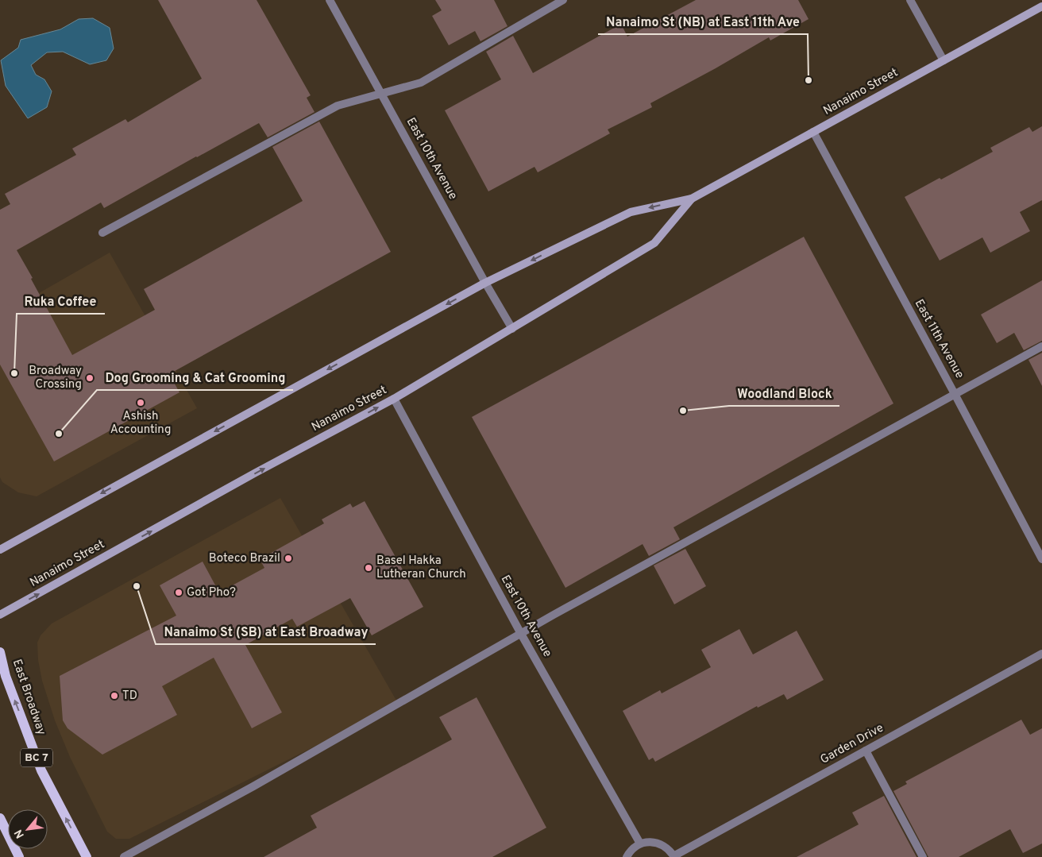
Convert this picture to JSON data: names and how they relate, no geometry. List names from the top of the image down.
{
  "streets": {
    "main road": ["Nanaimo Street", "East Broadway", "BC 7"],
    "street": ["East 10th Avenue", "East 11th Avenue", "Garden Drive"]
  },
  "crossings": [
    ["Nanaimo Street", "East 10th Avenue"],
    ["Nanaimo Street", "East 11th Avenue"]
  ],
  "one_way": ["East Broadway"],
  "places": [
    "Nanaimo St (NB) at East 11th Ave",
    "Ruka Coffee",
    "Broadway Crossing",
    "Ashish Accounting",
    "Woodland Block",
    "Dog Grooming & Cat Grooming",
    "Boteco Brazil",
    "Basel Hakka Lutheran Church",
    "Nanaimo St (SB) at East Broadway",
    "Got Pho?",
    "TD"
  ],
  "north": "bottom left"
}
